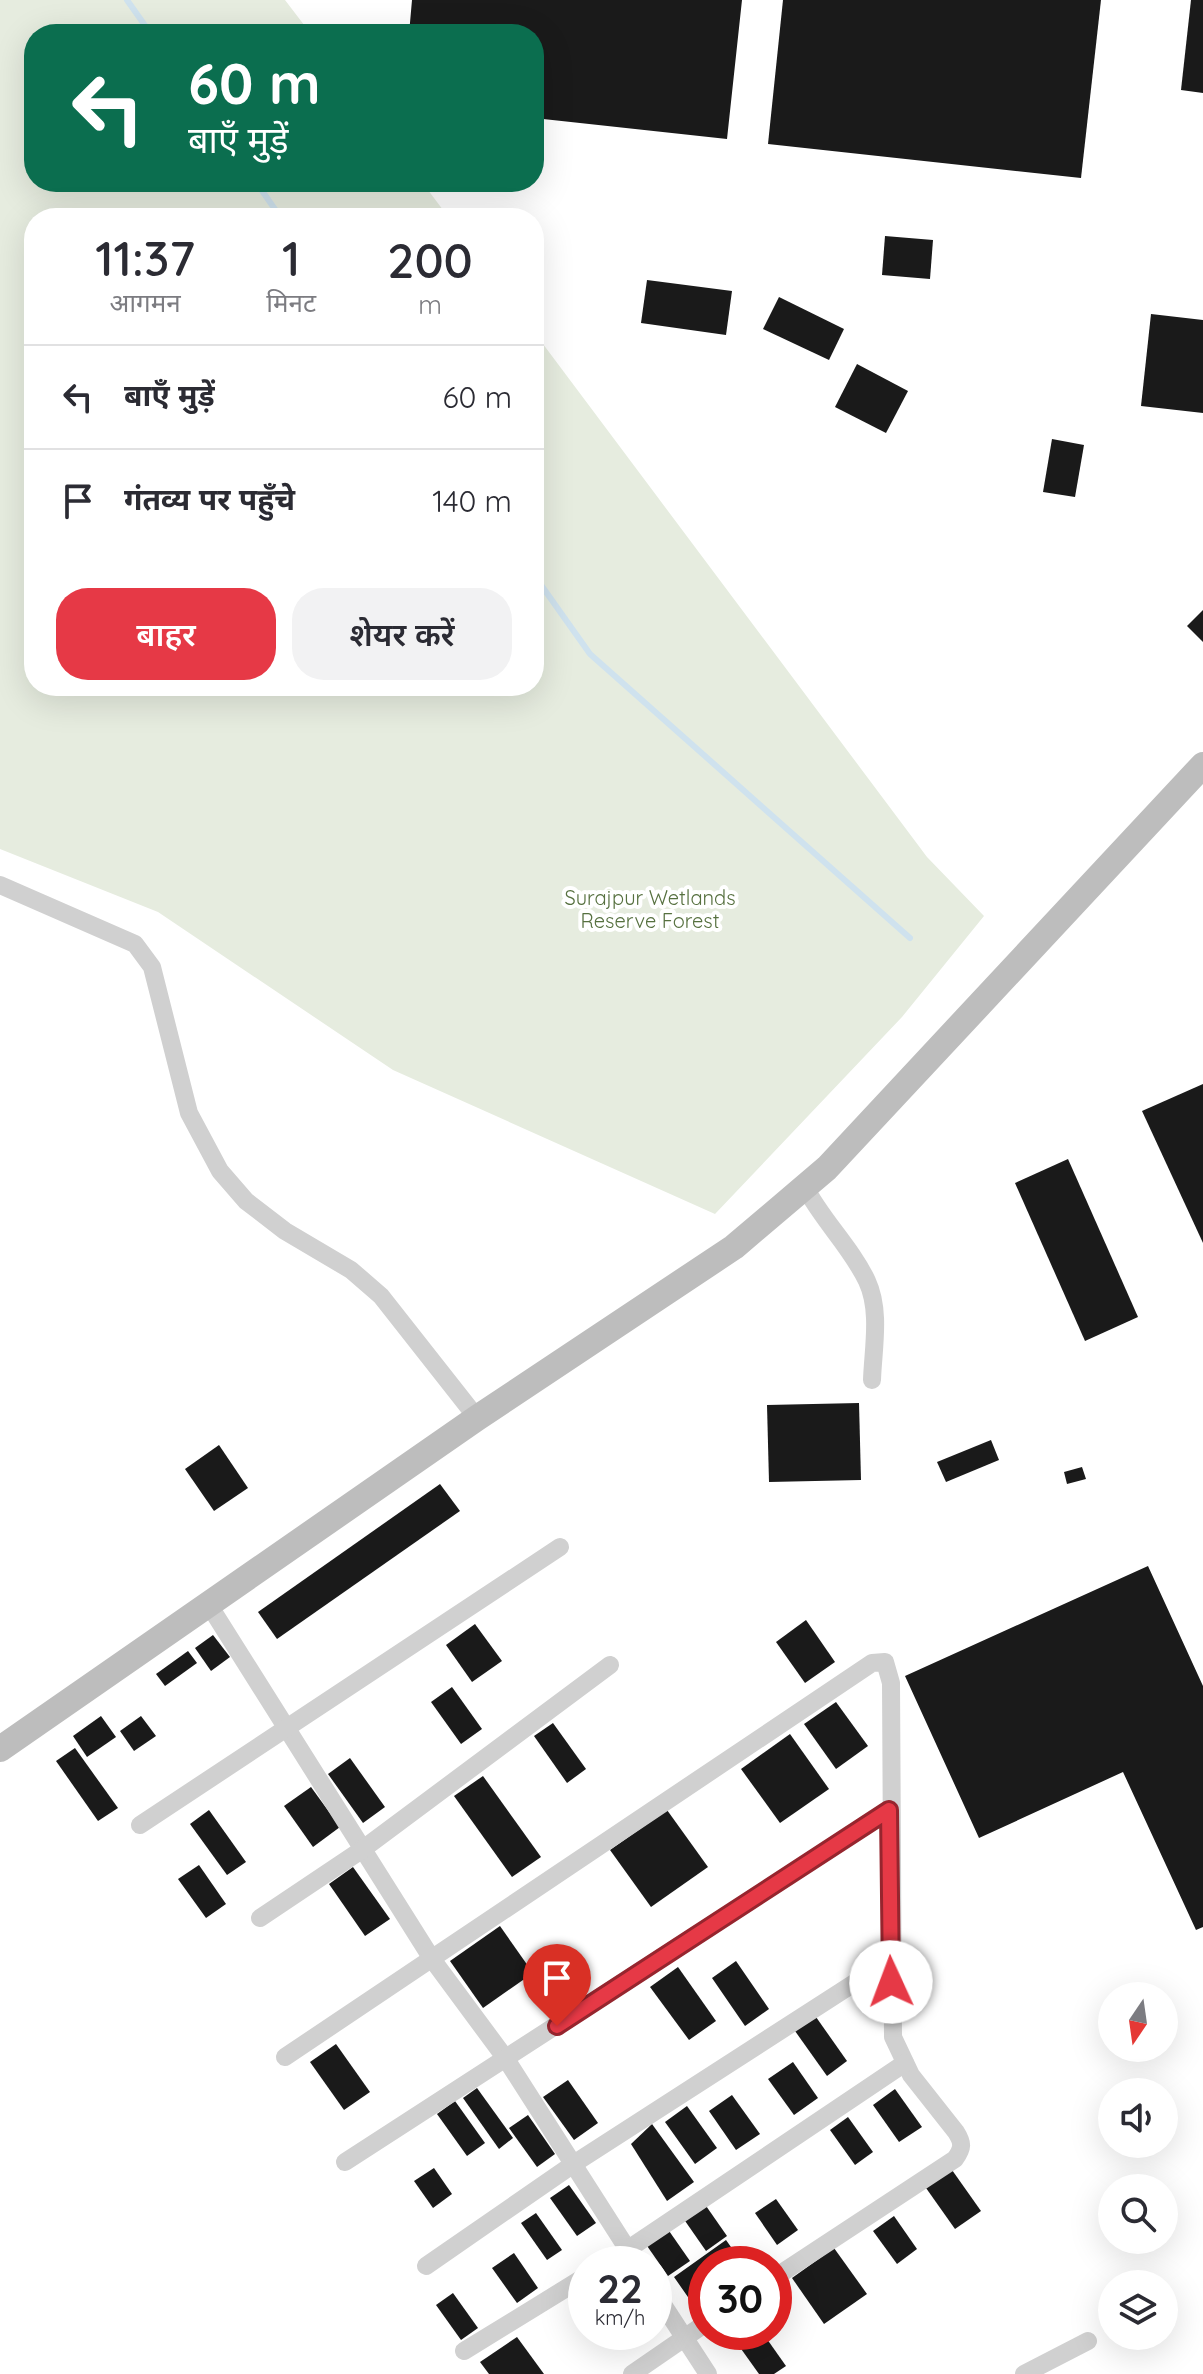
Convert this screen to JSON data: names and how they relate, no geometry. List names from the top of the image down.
{
  "parks": ["Surajpur Wetlands Reserve Forest"],
  "north": "bottom",
  "page": {
    "turn": ["60 m", "बाएँ मुड़ें"],
    "eta": [
      "11:37",
      "आगमन",
      "1",
      "मिनट",
      "200",
      "m"
    ],
    "list": [
      {
        "name": "बाएँ मुड़ें",
        "value": "60 m"
      },
      {
        "name": "गंतव्य पर पहुँचे",
        "value": "140 m"
      }
    ],
    "buttons": ["बाहर", "शेयर करें"],
    "speed": "22 km/h",
    "limit": "30"
  }
}
